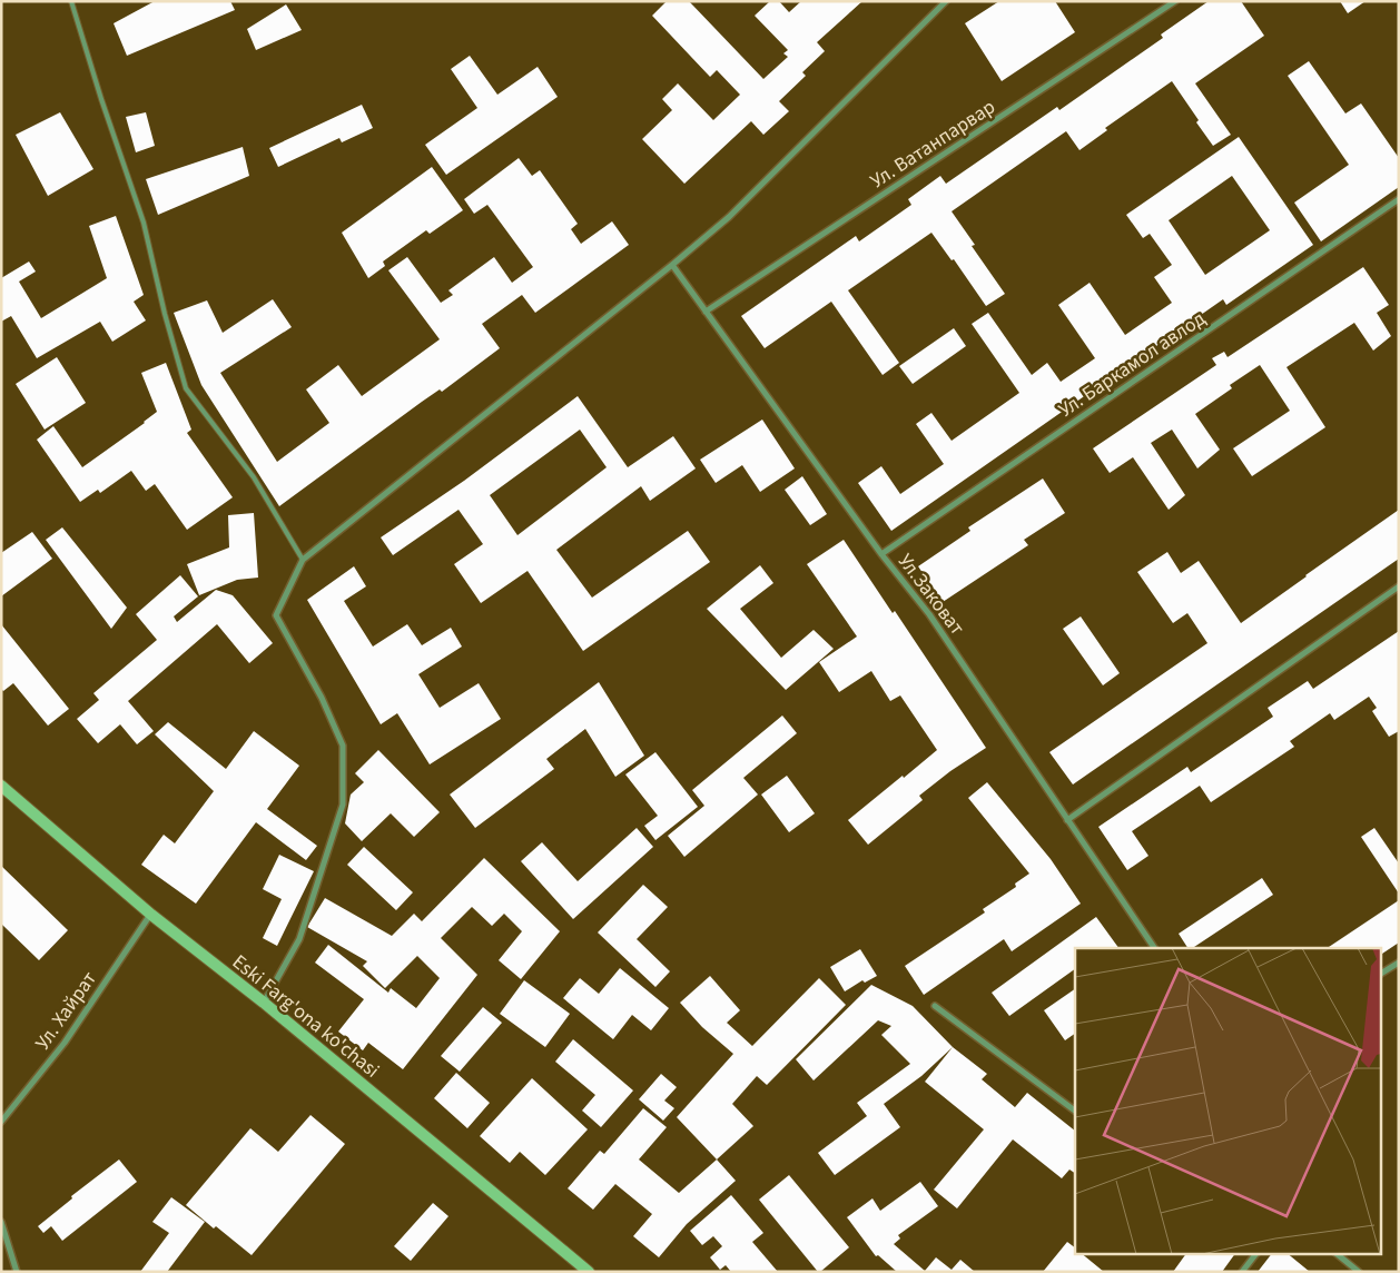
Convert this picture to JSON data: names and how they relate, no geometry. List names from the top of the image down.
{
  "streets": {
    "main road": ["Eski Farg'ona ko'chasi"],
    "street": [
      "Ул. Ватанпарвар",
      "Ул. Баркамол авлод",
      "Ул.Заковат",
      "Ул. Хайрат"
    ]
  },
  "crossings": [
    ["Ул. Ватанпарвар", "Ул.Заковат"],
    ["Ул. Баркамол авлод", "Ул.Заковат"],
    ["Ул. Хайрат", "Eski Farg'ona ko'chasi"]
  ]
}
